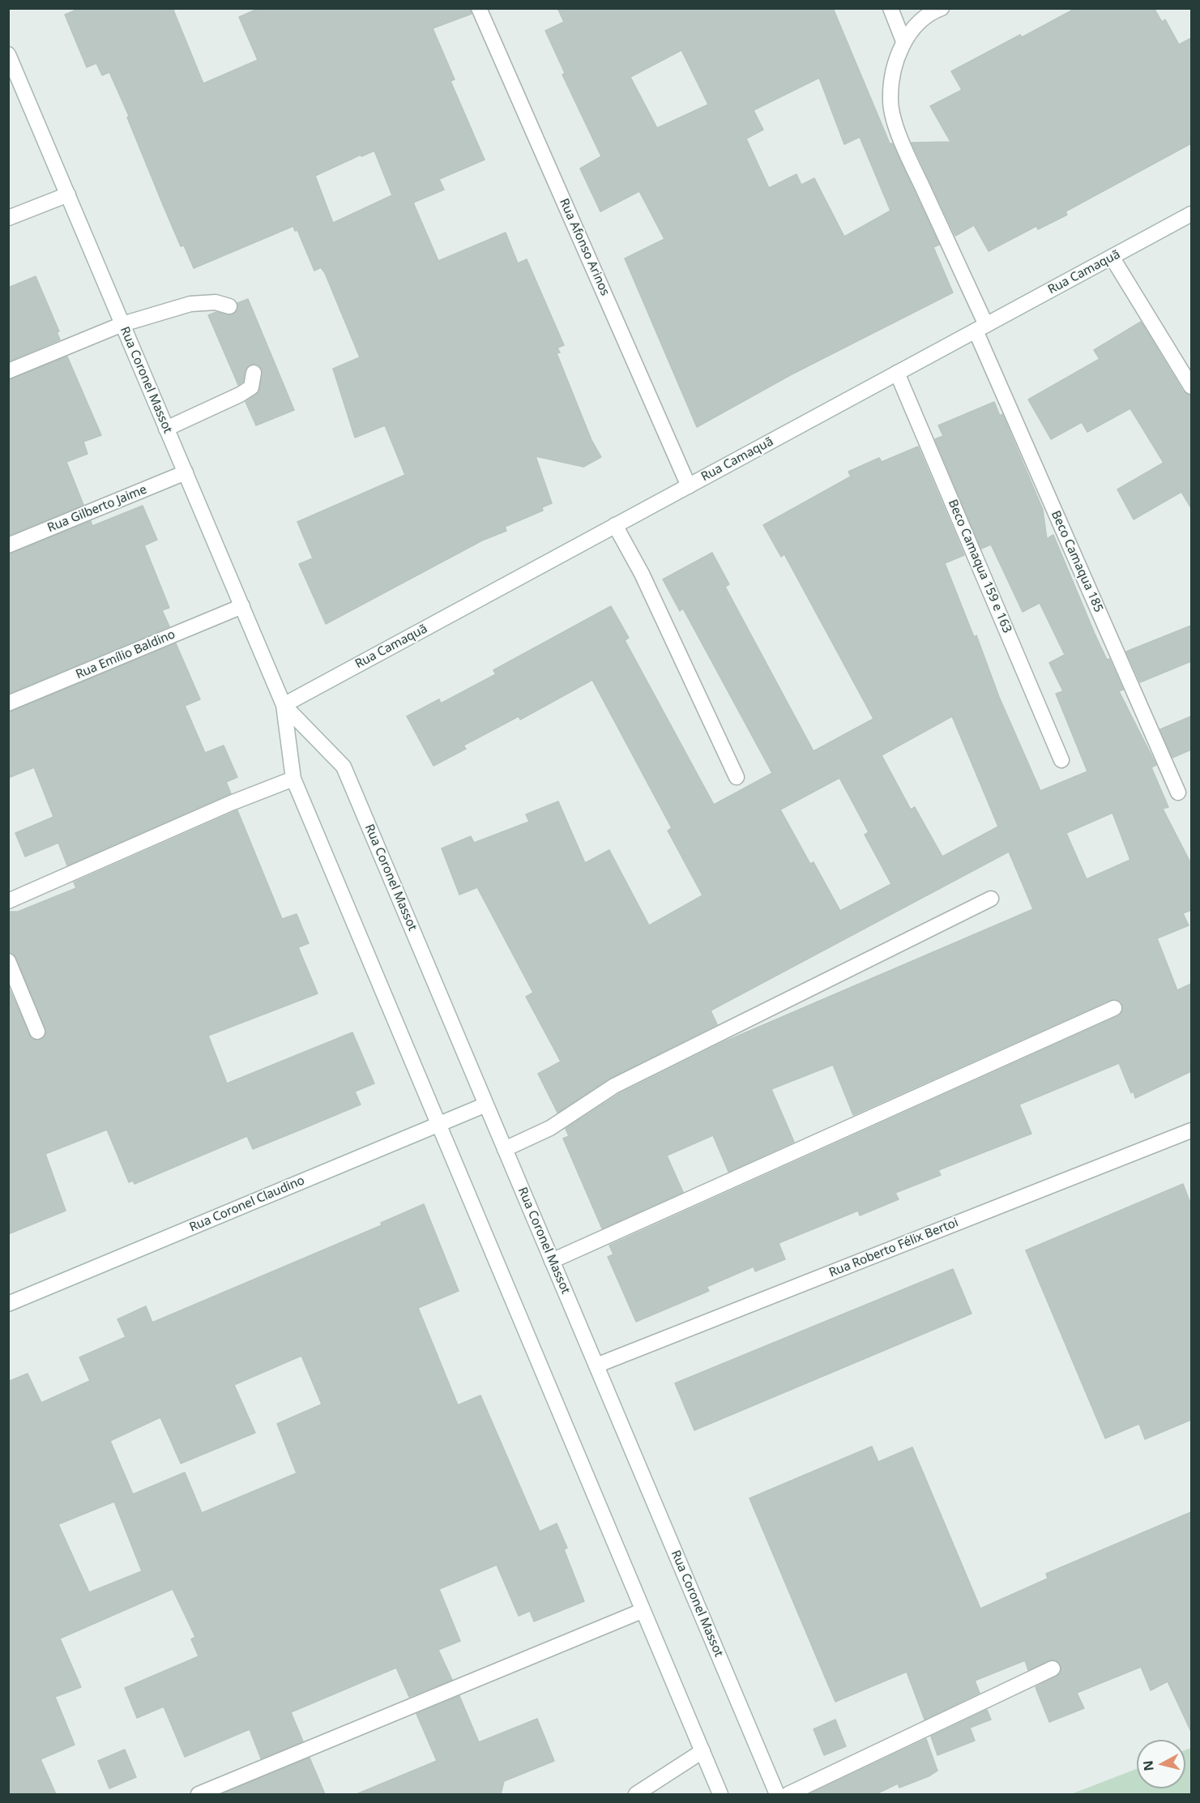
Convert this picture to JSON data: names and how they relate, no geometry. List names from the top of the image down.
{
  "streets": {
    "street": [
      "Rua Afonso Arinos",
      "Rua Camaquã",
      "Rua Coronel Massot",
      "Rua Gilberto Jaime",
      "Beco Camaqua 185",
      "Beco Camaqua 159 e 163",
      "Rua Emílio Baldino",
      "Rua Coronel Claudino",
      "Rua Roberto Félix Bertoi"
    ]
  },
  "crossings": [
    ["Rua Afonso Arinos", "Rua Camaquã"],
    ["Rua Camaquã", "Rua Coronel Massot"],
    ["Rua Camaquã", "Beco Camaqua 185"],
    ["Rua Camaquã", "Beco Camaqua 159 e 163"],
    ["Rua Coronel Massot", "Rua Gilberto Jaime"],
    ["Rua Coronel Massot", "Rua Emílio Baldino"],
    ["Rua Coronel Massot", "Rua Coronel Claudino"],
    ["Rua Coronel Massot", "Rua Roberto Félix Bertoi"]
  ],
  "north": "left"
}
